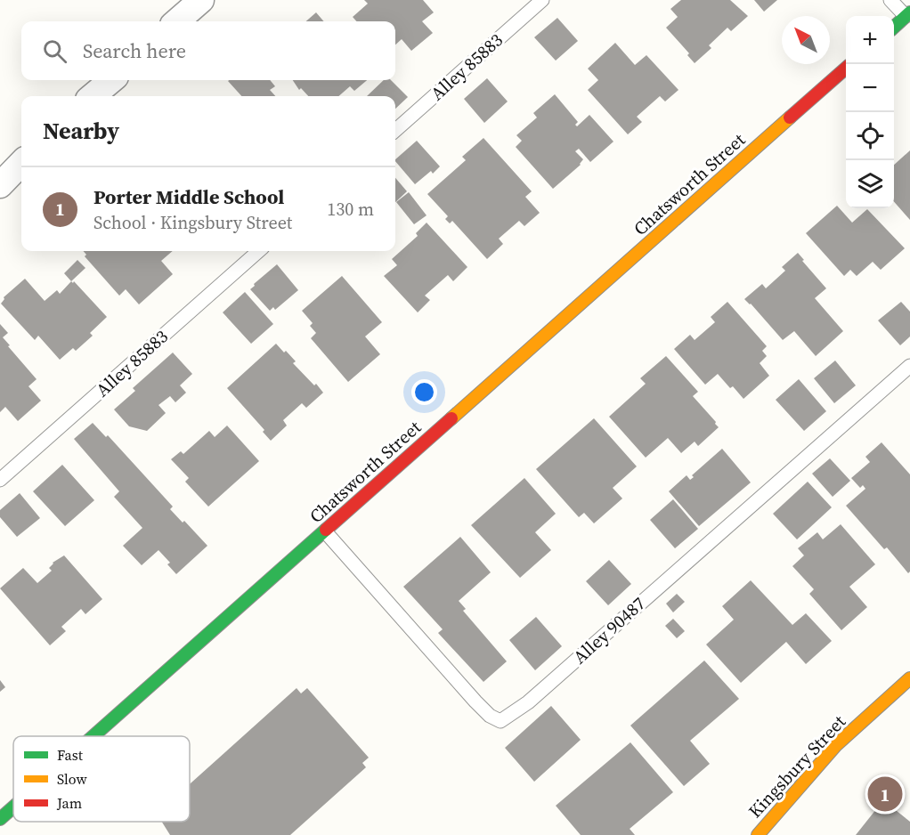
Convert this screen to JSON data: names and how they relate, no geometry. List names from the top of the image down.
{
  "streets": {
    "main road": ["Chatsworth Street", "Kingsbury Street"],
    "lane": ["Alley 85883", "Alley 90487"]
  },
  "crossings": [
    ["Chatsworth Street", "Alley 90487"]
  ],
  "legend": ["Fast", "Slow", "Jam"],
  "north": "top left",
  "page": {
    "map_buttons": ["+", "−"],
    "search": "Search here",
    "heading": "Nearby",
    "list": [
      {
        "mark": "1",
        "name": "Porter Middle School",
        "note": "School · Kingsbury Street",
        "value": "130 m"
      }
    ],
    "pins": "1"
  }
}
